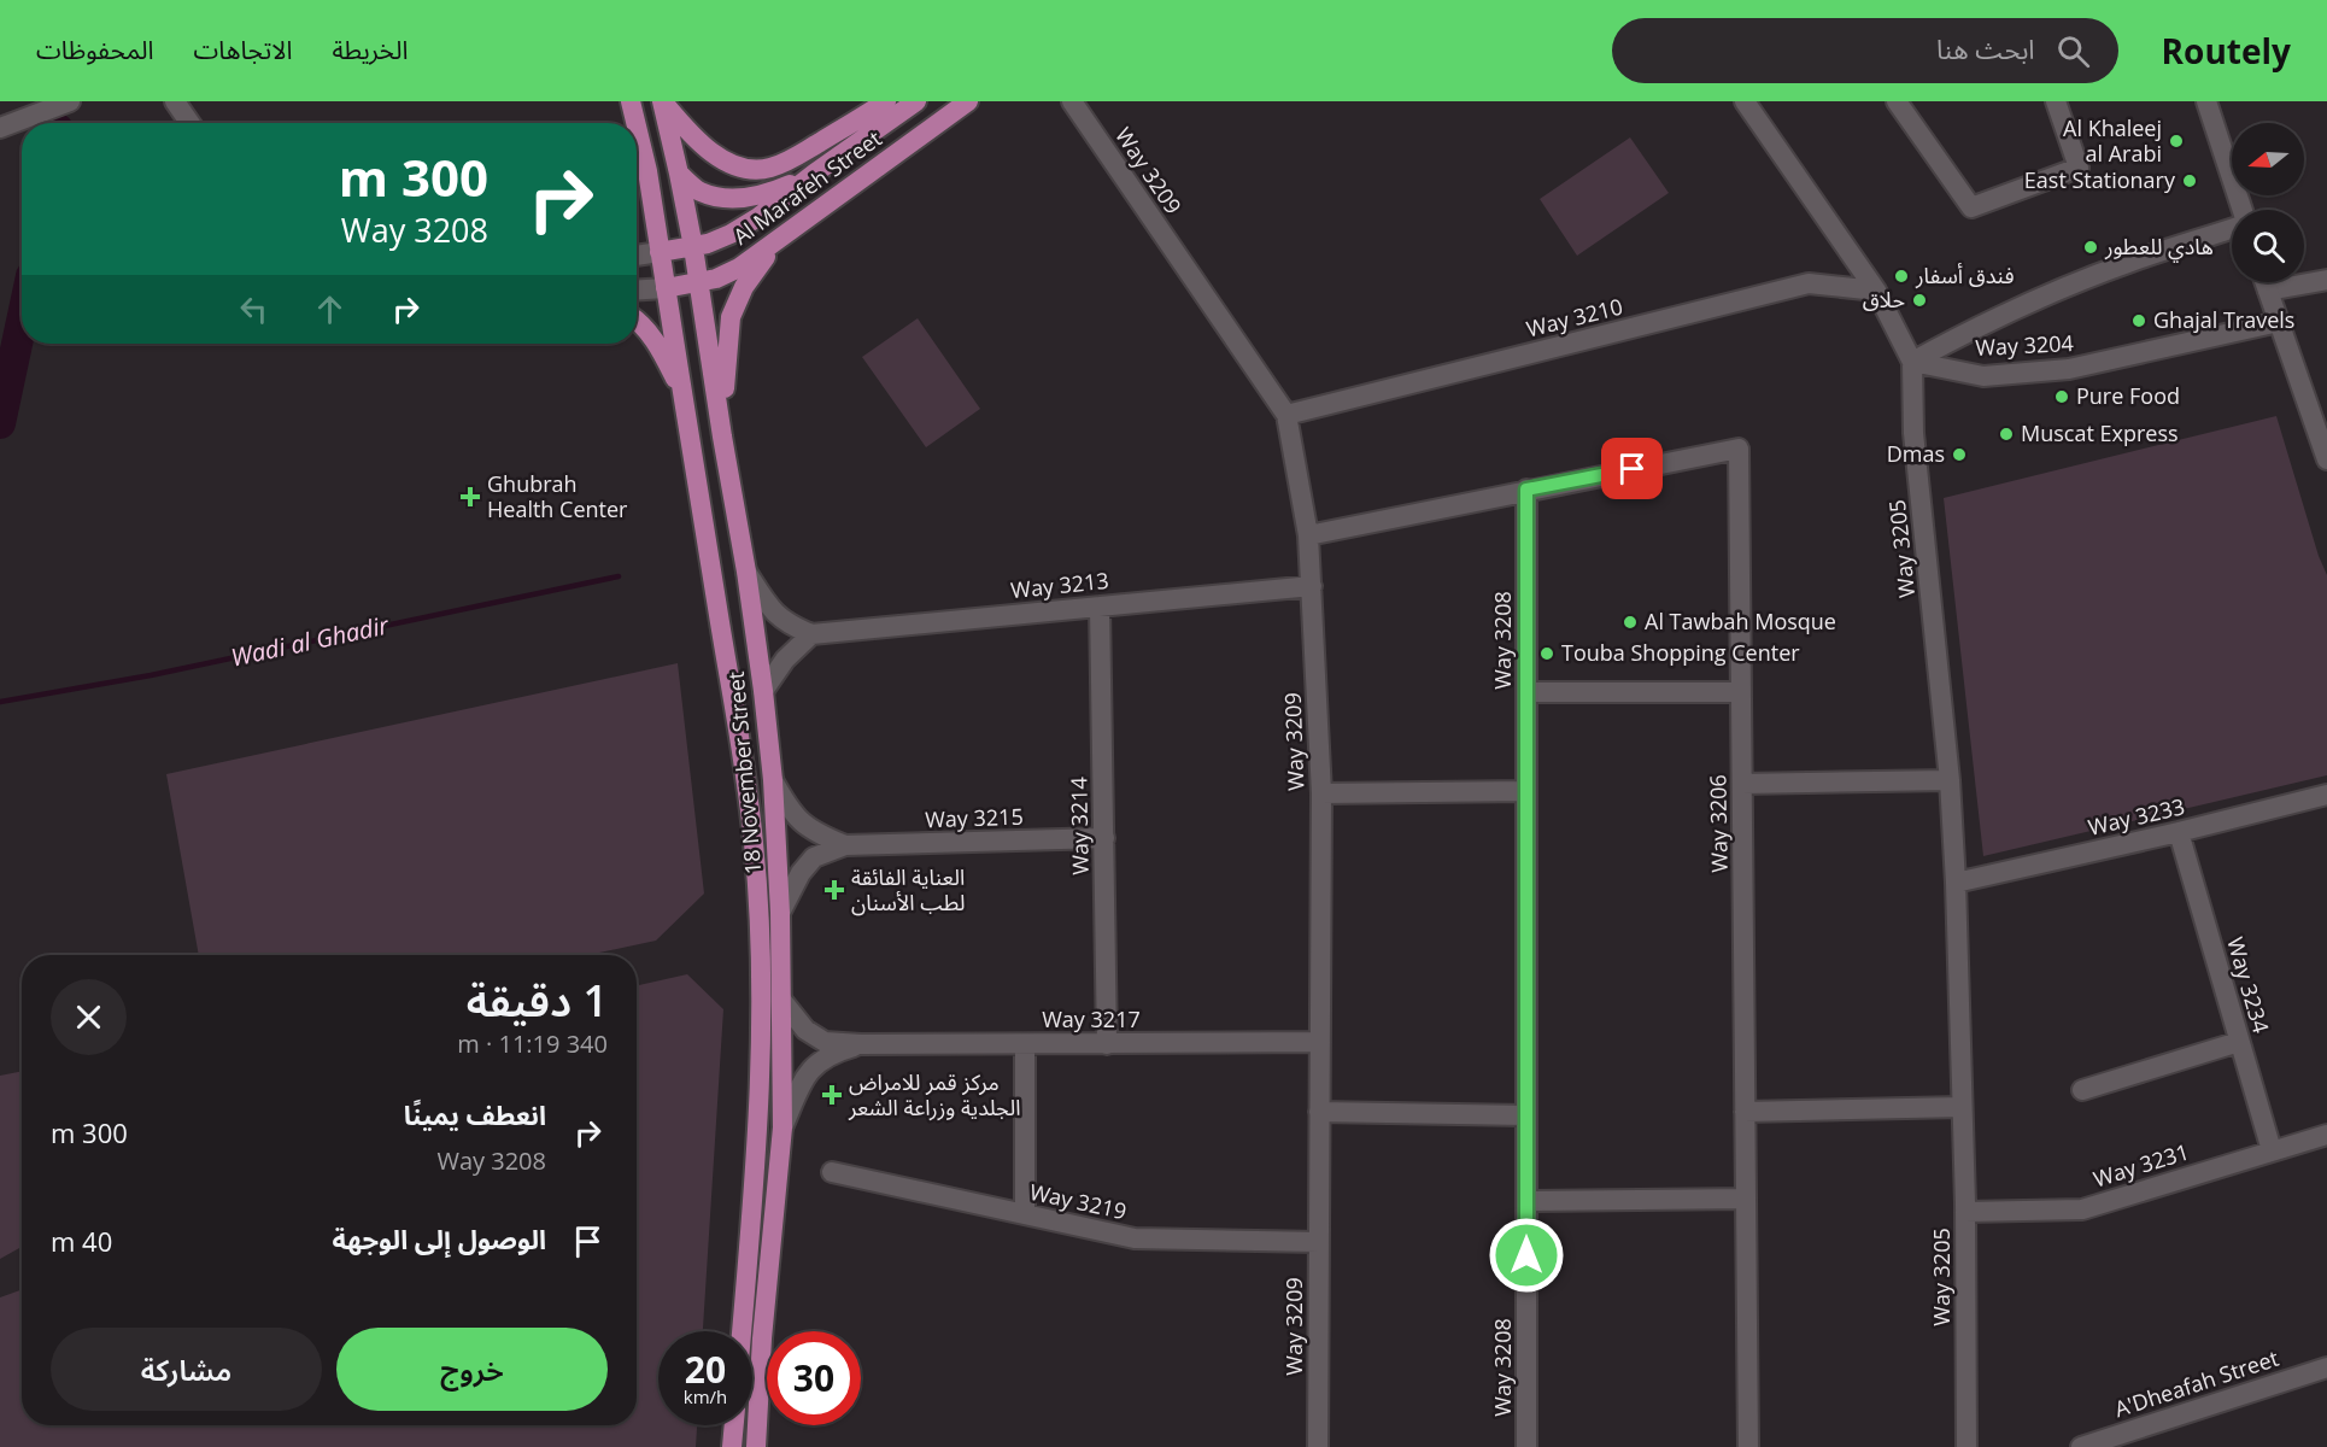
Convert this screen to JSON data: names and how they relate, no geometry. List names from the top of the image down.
{
  "streets": {
    "main road": ["Al Marafeh Street", "18 November Street"],
    "street": [
      "Way 3209",
      "Way 3210",
      "Way 3204",
      "Way 3205",
      "Way 3213",
      "Way 3208",
      "Way 3233",
      "Way 3215",
      "Way 3206",
      "Way 3214",
      "Way 3234",
      "Way 3217",
      "Way 3231",
      "Way 3219",
      "A'Dheafah Street"
    ]
  },
  "crossings": [
    ["Way 3209", "Way 3210"],
    ["Way 3209", "Way 3213"],
    ["Way 3209", "Way 3217"],
    ["Way 3209", "Way 3219"],
    ["Al Marafeh Street", "18 November Street"],
    ["Way 3210", "Way 3205"],
    ["Way 3204", "Way 3205"],
    ["Way 3205", "Way 3233"],
    ["Way 3205", "Way 3231"],
    ["Way 3213", "Way 3214"],
    ["Way 3208", "Way 3206"],
    ["18 November Street", "Way 3215"],
    ["18 November Street", "Way 3217"],
    ["Way 3233", "Way 3234"],
    ["Way 3215", "Way 3214"],
    ["Way 3214", "Way 3217"],
    ["Way 3234", "Way 3231"]
  ],
  "water": ["Wadi al Ghadir"],
  "places": {
    "other": [
      "Al Khaleej al Arabi",
      "East Stationary",
      "هادي للعطور",
      "فندق أسفار",
      "حلاق",
      "Ghajal Travels",
      "Pure Food",
      "Muscat Express",
      "Dmas",
      "Al Tawbah Mosque",
      "Touba Shopping Center"
    ],
    "health": ["Ghubrah Health Center", "العناية الفائقة لطب الأسنان", "مركز قمر للامراض الجلدية وزراعة الشعر"]
  },
  "north": "left",
  "page": {
    "header": "Routely",
    "search": "ابحث هنا",
    "nav": ["الخريطة", "الاتجاهات", "المحفوظات"],
    "turn": ["300 m", "Way 3208"],
    "heading": ["1 دقيقة", "340 m · 11:19"],
    "list": [
      {
        "name": "انعطف يمينًا",
        "note": "Way 3208",
        "value": "300 m"
      },
      {
        "name": "الوصول إلى الوجهة",
        "value": "40 m"
      }
    ],
    "buttons": ["خروج", "مشاركة"],
    "speed": "20 km/h",
    "limit": "30"
  }
}
